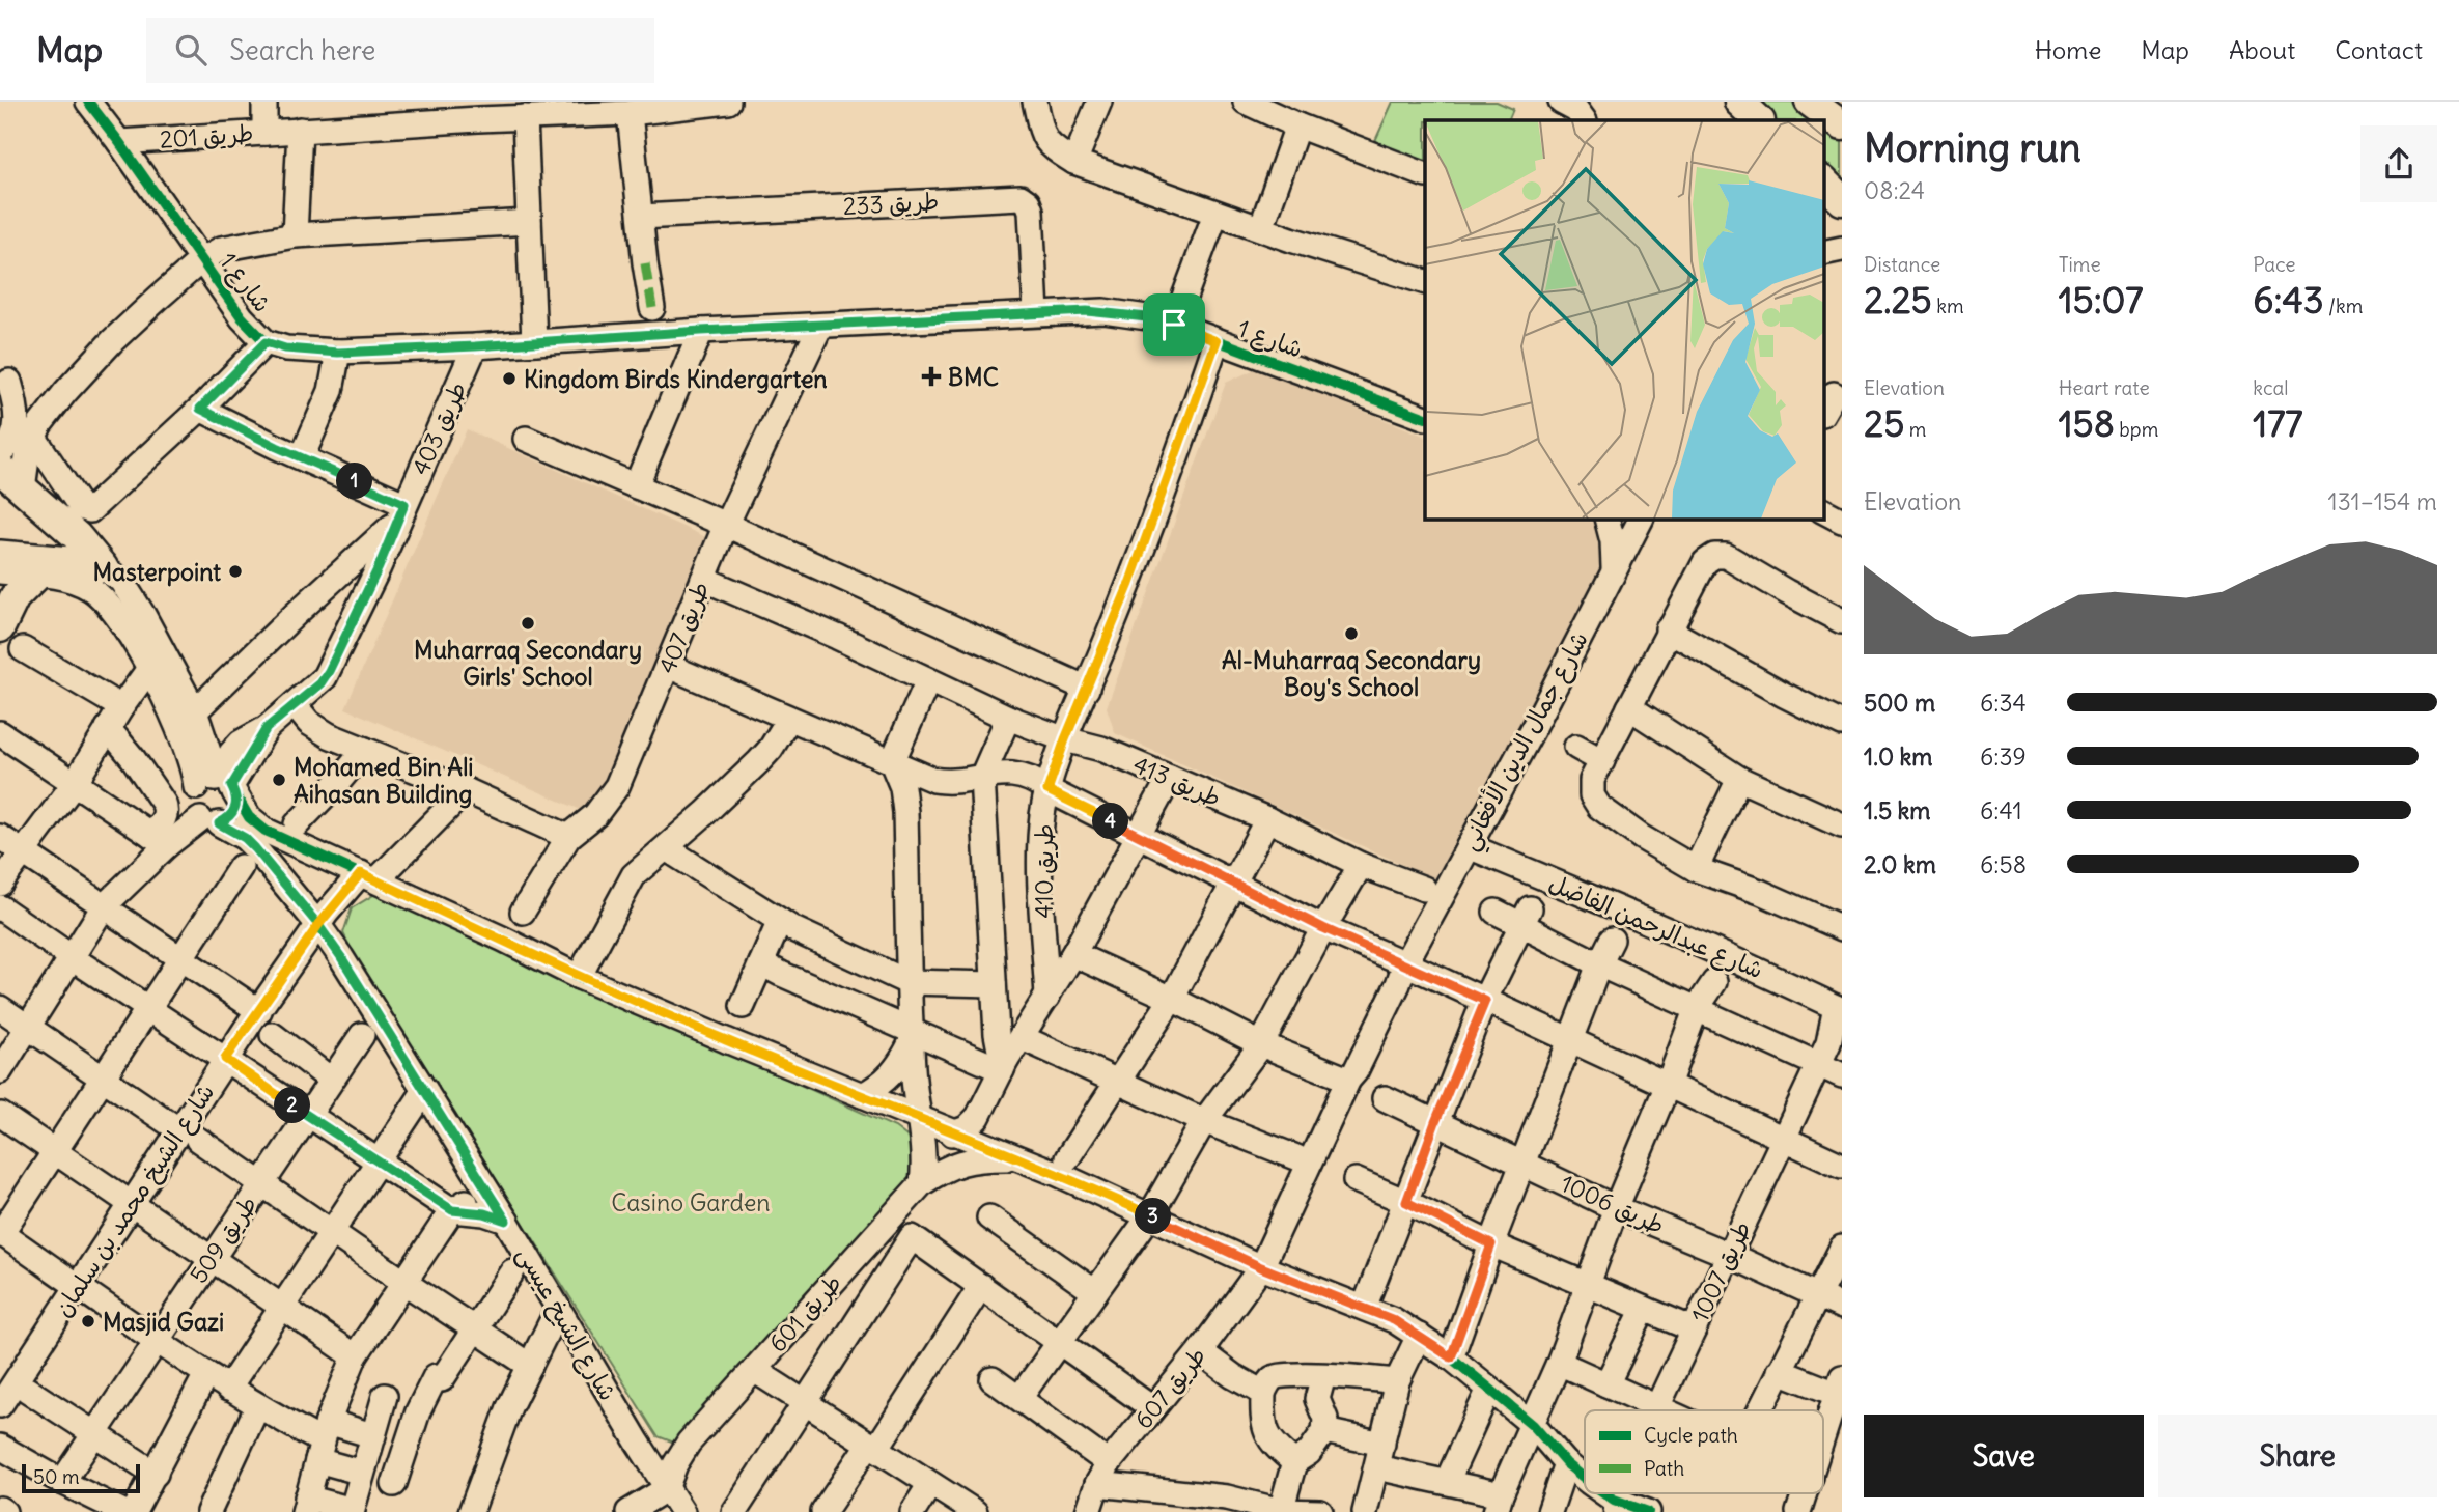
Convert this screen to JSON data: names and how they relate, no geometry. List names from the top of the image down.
{
  "streets": {
    "street": [
      "طريق 201",
      "طريق 233",
      "شارع 1",
      "طريق 403",
      "طريق 407",
      "شارع جمال الدين الأفغاني",
      "طريق 413",
      "طريق 410",
      "شارع عبدالرحمن الفاضل",
      "شارع الشيخ محمد بن سلمان",
      "طريق 1006",
      "طريق 509",
      "طريق 1007",
      "طريق 601",
      "شارع الشيخ عيسى",
      "طريق 607"
    ]
  },
  "crossings": [
    ["طريق 201", "شارع 1"],
    ["طريق 233", "شارع 1"],
    ["شارع 1", "طريق 403"],
    ["شارع 1", "طريق 407"],
    ["شارع 1", "طريق 410"],
    ["طريق 403", "شارع الشيخ عيسى"],
    ["طريق 407", "طريق 413"],
    ["شارع جمال الدين الأفغاني", "شارع عبدالرحمن الفاضل"],
    ["شارع جمال الدين الأفغاني", "طريق 607"],
    ["طريق 413", "طريق 410"],
    ["شارع عبدالرحمن الفاضل", "طريق 1007"],
    ["شارع الشيخ محمد بن سلمان", "شارع الشيخ عيسى"],
    ["طريق 1006", "طريق 1007"],
    ["طريق 601", "شارع الشيخ عيسى"]
  ],
  "parks": ["Casino Garden"],
  "places": {
    "health": ["BMC"],
    "other": [
      "Kingdom Birds Kindergarten",
      "Masterpoint",
      "Muharraq Secondary Girls' School",
      "Al-Muharraq Secondary Boy's School",
      "Mohamed Bin Ali Aihasan Building",
      "Masjid Gazi"
    ]
  },
  "legend": ["Cycle path", "Path"],
  "scale_bar": "50 m",
  "page": {
    "header": "Map",
    "search": "Search here",
    "nav": [
      "Home",
      "Map",
      "About",
      "Contact"
    ],
    "heading": ["Morning run", "08:24"],
    "stats": [
      ["Distance", "2.25 km"],
      ["Time", "15:07"],
      ["Pace", "6:43 /km"],
      ["Elevation", "25 m"],
      ["Heart rate", "158 bpm"],
      ["kcal", "177"]
    ],
    "pins": [
      "1",
      "4",
      "2",
      "3"
    ],
    "chart": ["Elevation", "131–154 m"],
    "list": [
      {
        "name": "500 m",
        "note": "6:34"
      },
      {
        "name": "1.0 km",
        "note": "6:39"
      },
      {
        "name": "1.5 km",
        "note": "6:41"
      },
      {
        "name": "2.0 km",
        "note": "6:58"
      }
    ],
    "buttons": ["Save", "Share"],
    "scale": "50 m"
  }
}
